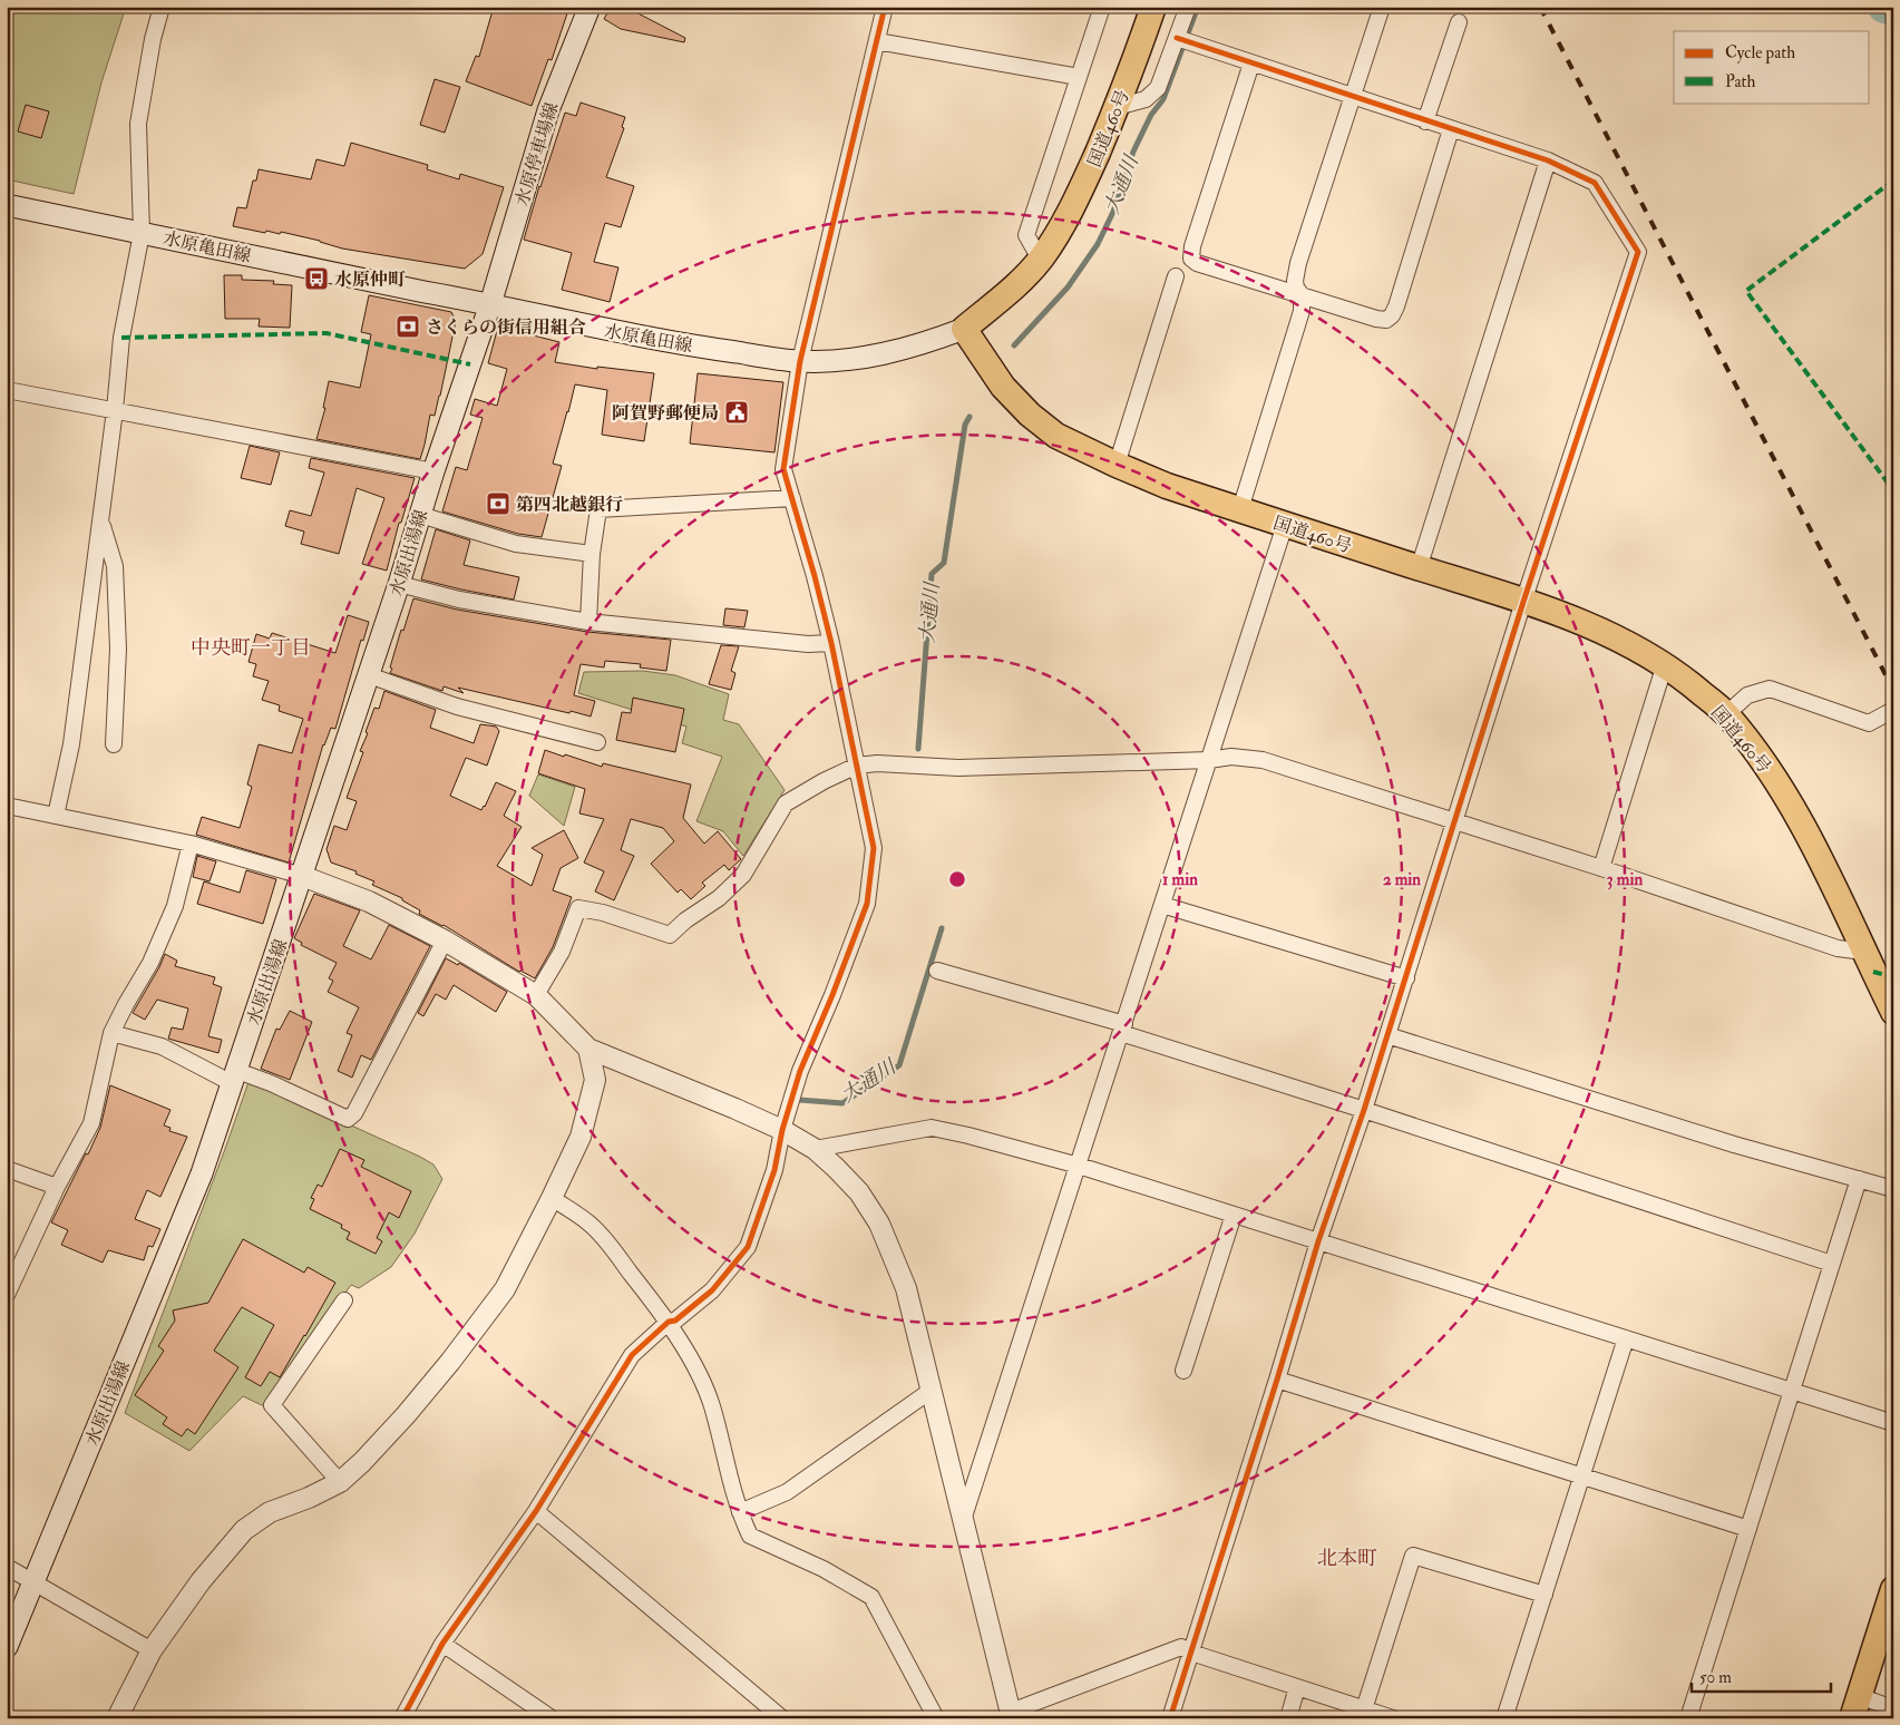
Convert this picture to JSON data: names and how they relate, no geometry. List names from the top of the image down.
{
  "streets": {
    "highway": ["国道460号"],
    "main road": ["水原停車場線", "水原亀田線", "水原出湯線"]
  },
  "crossings": [
    ["国道460号", "水原亀田線"],
    ["水原停車場線", "水原亀田線"],
    ["水原停車場線", "水原出湯線"],
    ["水原亀田線", "水原出湯線"]
  ],
  "districts": ["中央町一丁目", "北本町"],
  "water": ["大通川"],
  "places": {
    "bus stop": ["水原仲町"],
    "bank": ["さくらの街信用組合", "第四北越銀行"],
    "public building": ["阿賀野郵便局"]
  },
  "legend": ["Cycle path", "Path"],
  "scale_bar": "50 m",
  "rings": ["1 min", "2 min", "3 min"]
}
